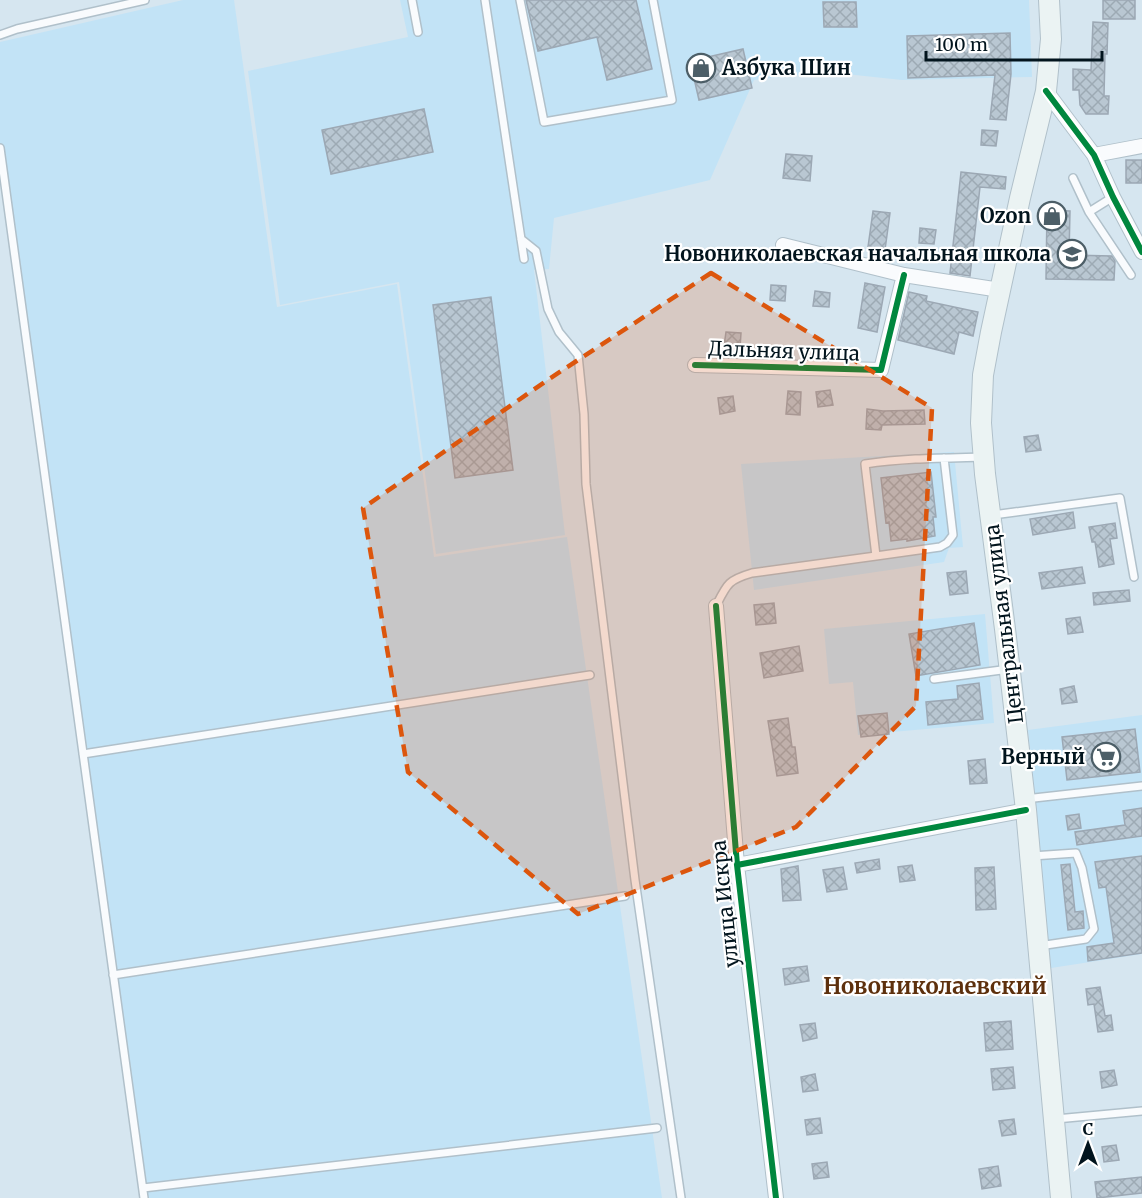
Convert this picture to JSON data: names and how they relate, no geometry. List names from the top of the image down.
{
  "streets": {
    "main road": ["Центральная улица"],
    "street": ["Дальняя улица", "улица Искра"]
  },
  "districts": ["Новониколаевский"],
  "places": {
    "shop": ["Азбука Шин", "Ozon"],
    "school or university": ["Новониколаевская начальная школа"],
    "supermarket": ["Верный"]
  },
  "scale_bar": "100 m",
  "north": "top"
}
